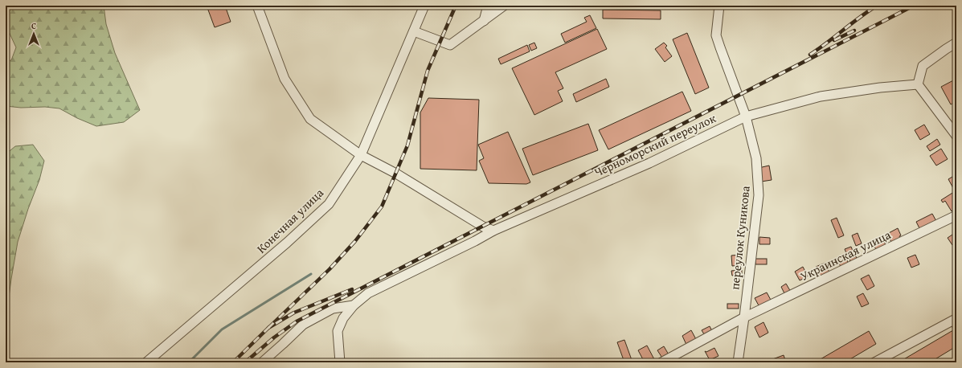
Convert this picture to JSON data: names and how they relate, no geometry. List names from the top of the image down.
{
  "streets": {
    "street": [
      "Черноморский переулок",
      "Конечная улица",
      "переулок Куникова",
      "Украинская улица"
    ]
  },
  "crossings": [
    ["Черноморский переулок", "переулок Куникова"],
    ["переулок Куникова", "Украинская улица"]
  ],
  "north": "top"
}
